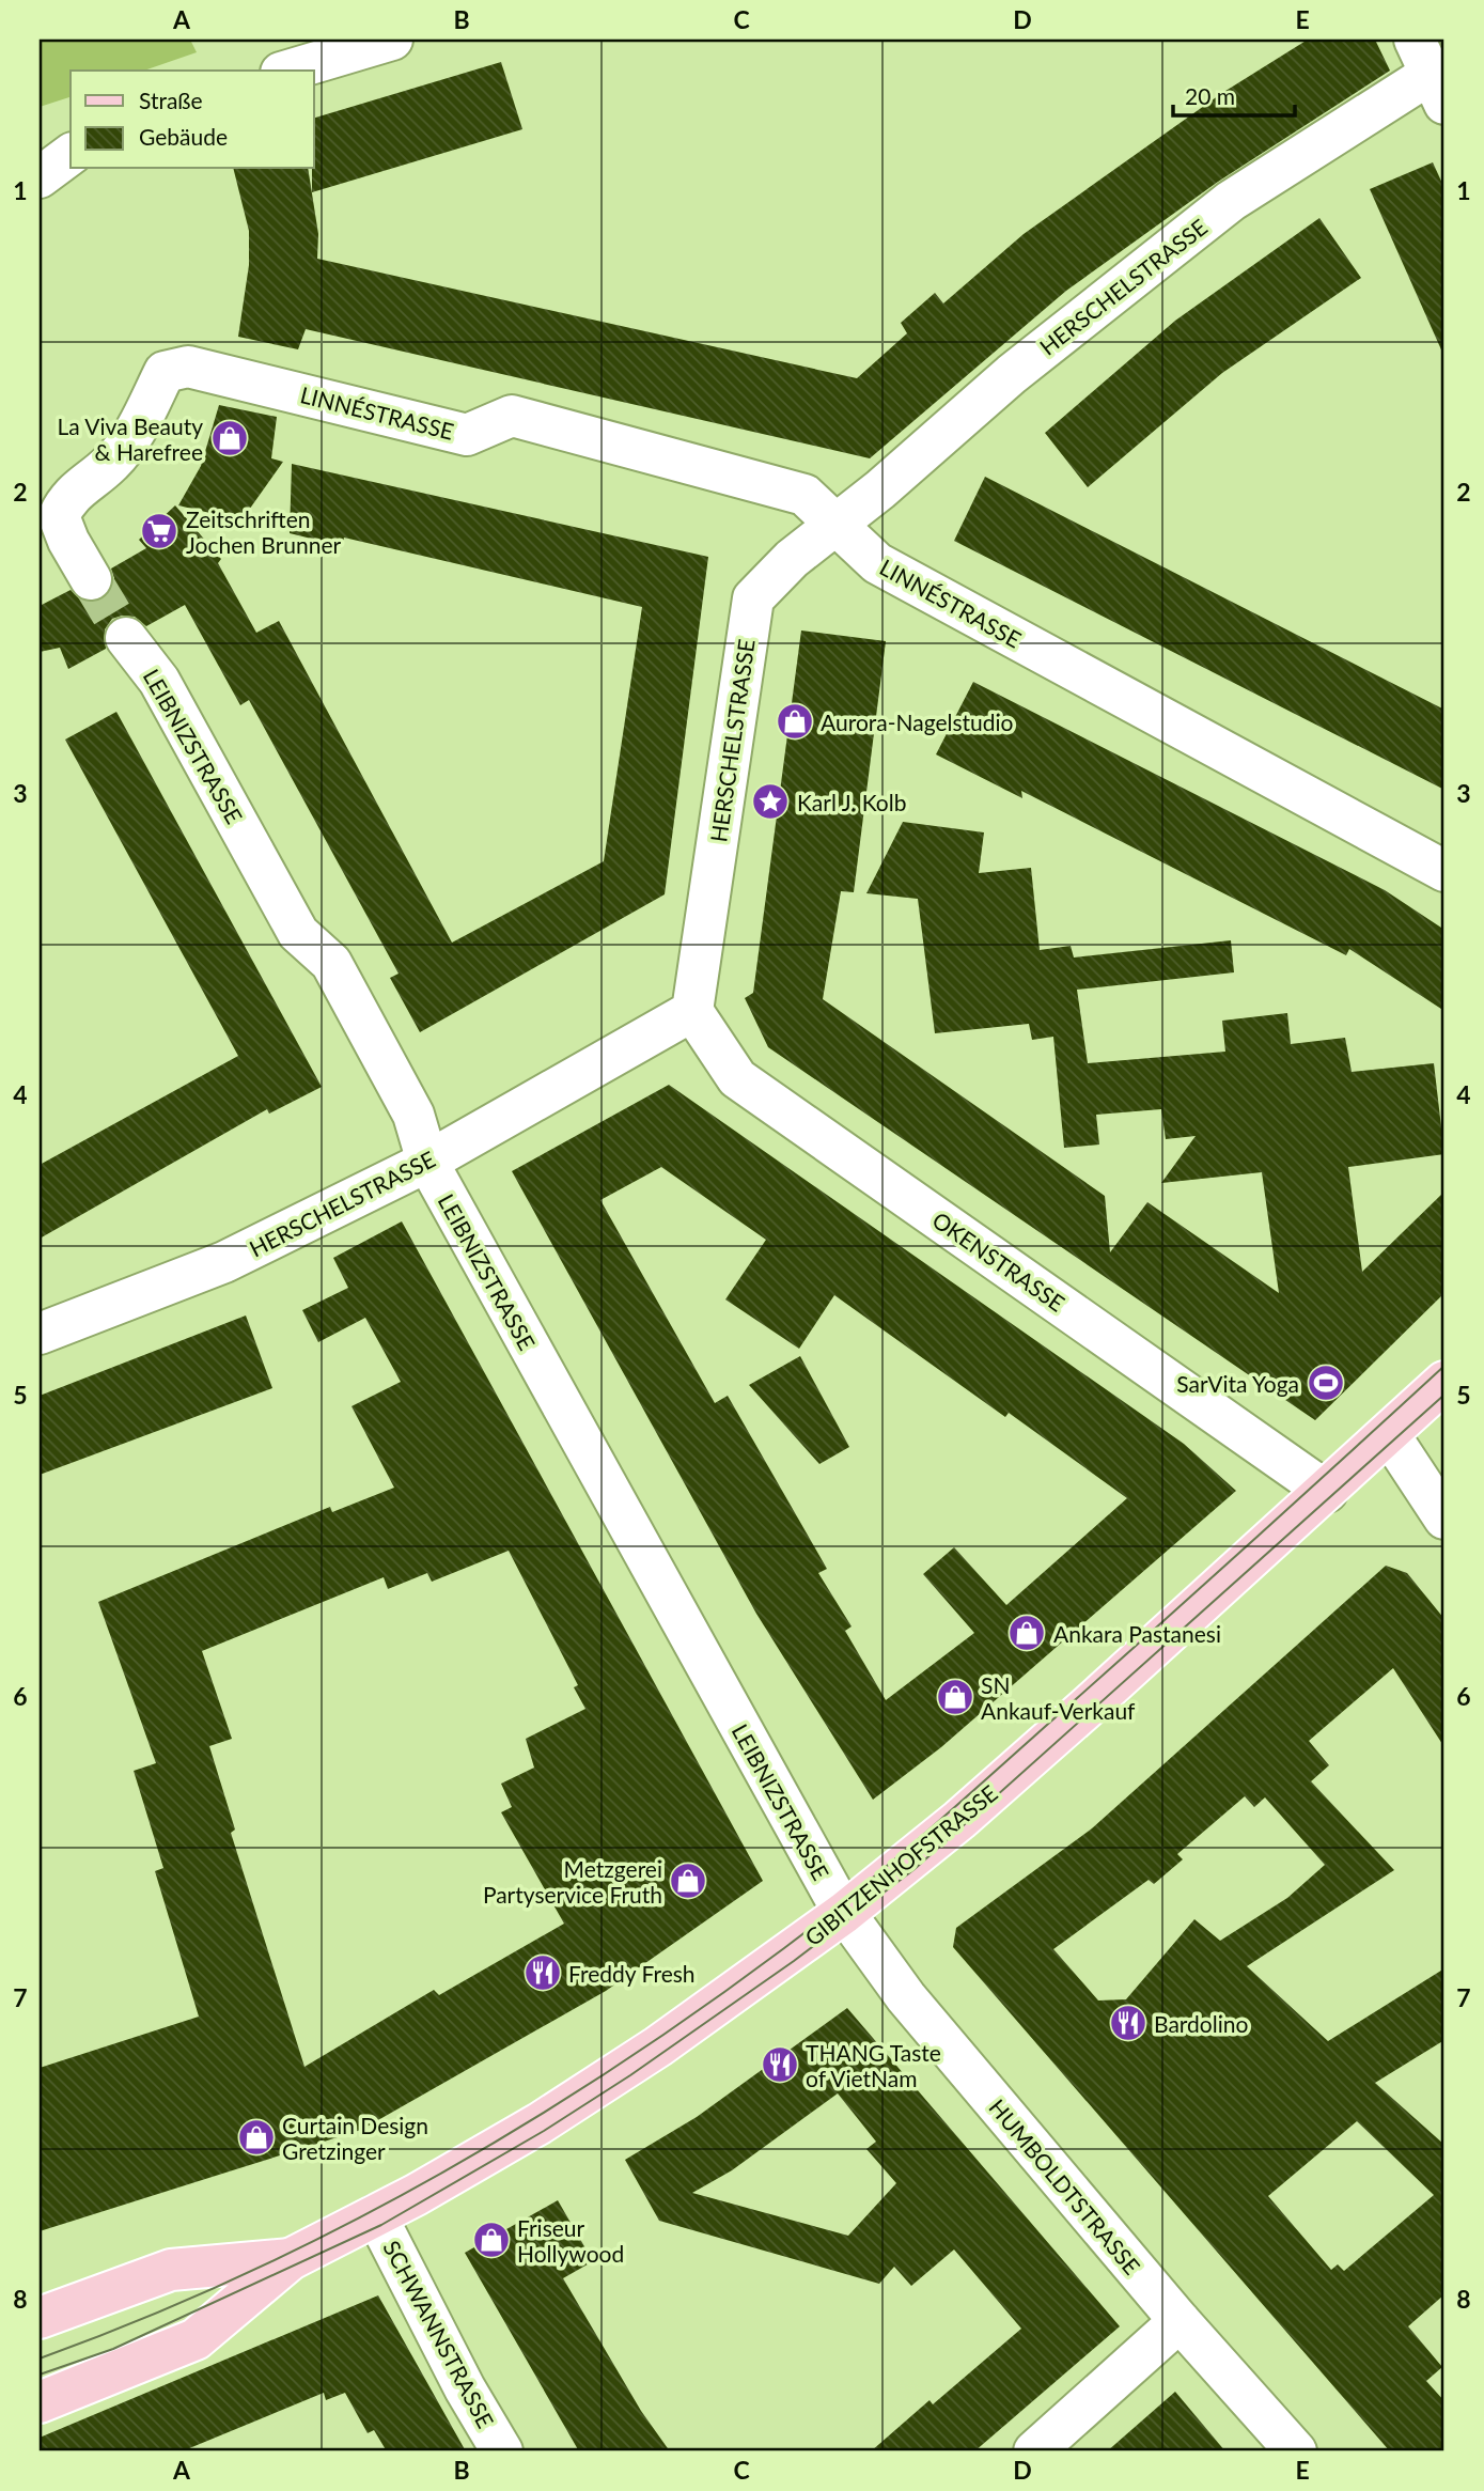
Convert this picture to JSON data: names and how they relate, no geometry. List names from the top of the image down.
{
  "streets": {
    "main road": ["GIBITZENHOFSTRASSE"],
    "street": [
      "HERSCHELSTRASSE",
      "LINNÉSTRASSE",
      "LEIBNIZSTRASSE",
      "OKENSTRASSE",
      "HUMBOLDTSTRASSE",
      "SCHWANNSTRASSE"
    ]
  },
  "crossings": [
    ["HERSCHELSTRASSE", "LINNÉSTRASSE"],
    ["HERSCHELSTRASSE", "LEIBNIZSTRASSE"],
    ["HERSCHELSTRASSE", "OKENSTRASSE"],
    ["LEIBNIZSTRASSE", "GIBITZENHOFSTRASSE"],
    ["LEIBNIZSTRASSE", "HUMBOLDTSTRASSE"],
    ["OKENSTRASSE", "GIBITZENHOFSTRASSE"],
    ["GIBITZENHOFSTRASSE", "HUMBOLDTSTRASSE"],
    ["GIBITZENHOFSTRASSE", "SCHWANNSTRASSE"]
  ],
  "places": {
    "shop": [
      "La Viva Beauty & Harefree",
      "Aurora-Nagelstudio",
      "Ankara Pastanesi",
      "SN Ankauf-Verkauf",
      "Metzgerei Partyservice Fruth",
      "Curtain Design Gretzinger",
      "Friseur Hollywood"
    ],
    "supermarket": ["Zeitschriften Jochen Brunner"],
    "place": ["Karl J. Kolb"],
    "sports": ["SarVita Yoga"],
    "restaurant": ["Freddy Fresh", "Bardolino", "THANG Taste of VietNam"]
  },
  "legend": ["Straße", "Gebäude"],
  "scale_bar": "20 m",
  "grid": {
    "columns": [
      "A",
      "B",
      "C",
      "D",
      "E"
    ],
    "rows": [
      "1",
      "2",
      "3",
      "4",
      "5",
      "6",
      "7",
      "8"
    ]
  }
}
